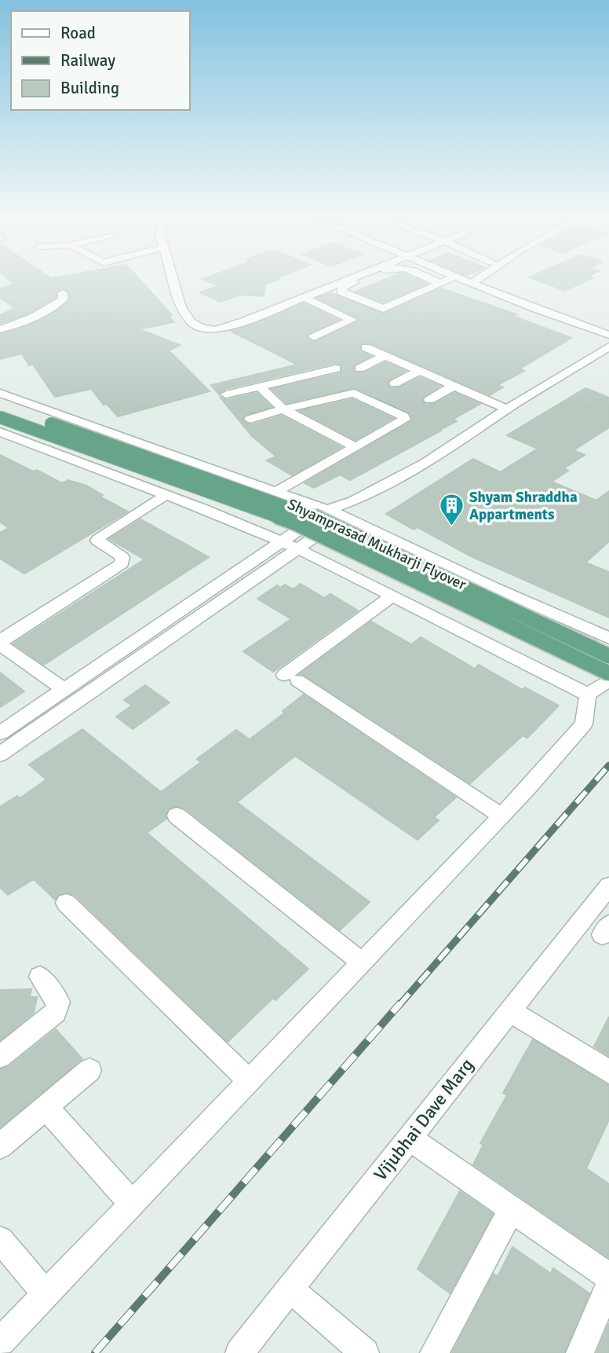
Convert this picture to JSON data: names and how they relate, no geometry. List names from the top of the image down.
{
  "streets": {
    "main road": ["Shyamprasad Mukharji Flyover"],
    "street": ["Vijubhai Dave Marg"]
  },
  "places": {
    "building": ["Shyam Shraddha Appartments"]
  },
  "legend": ["Road", "Railway", "Building"]
}
